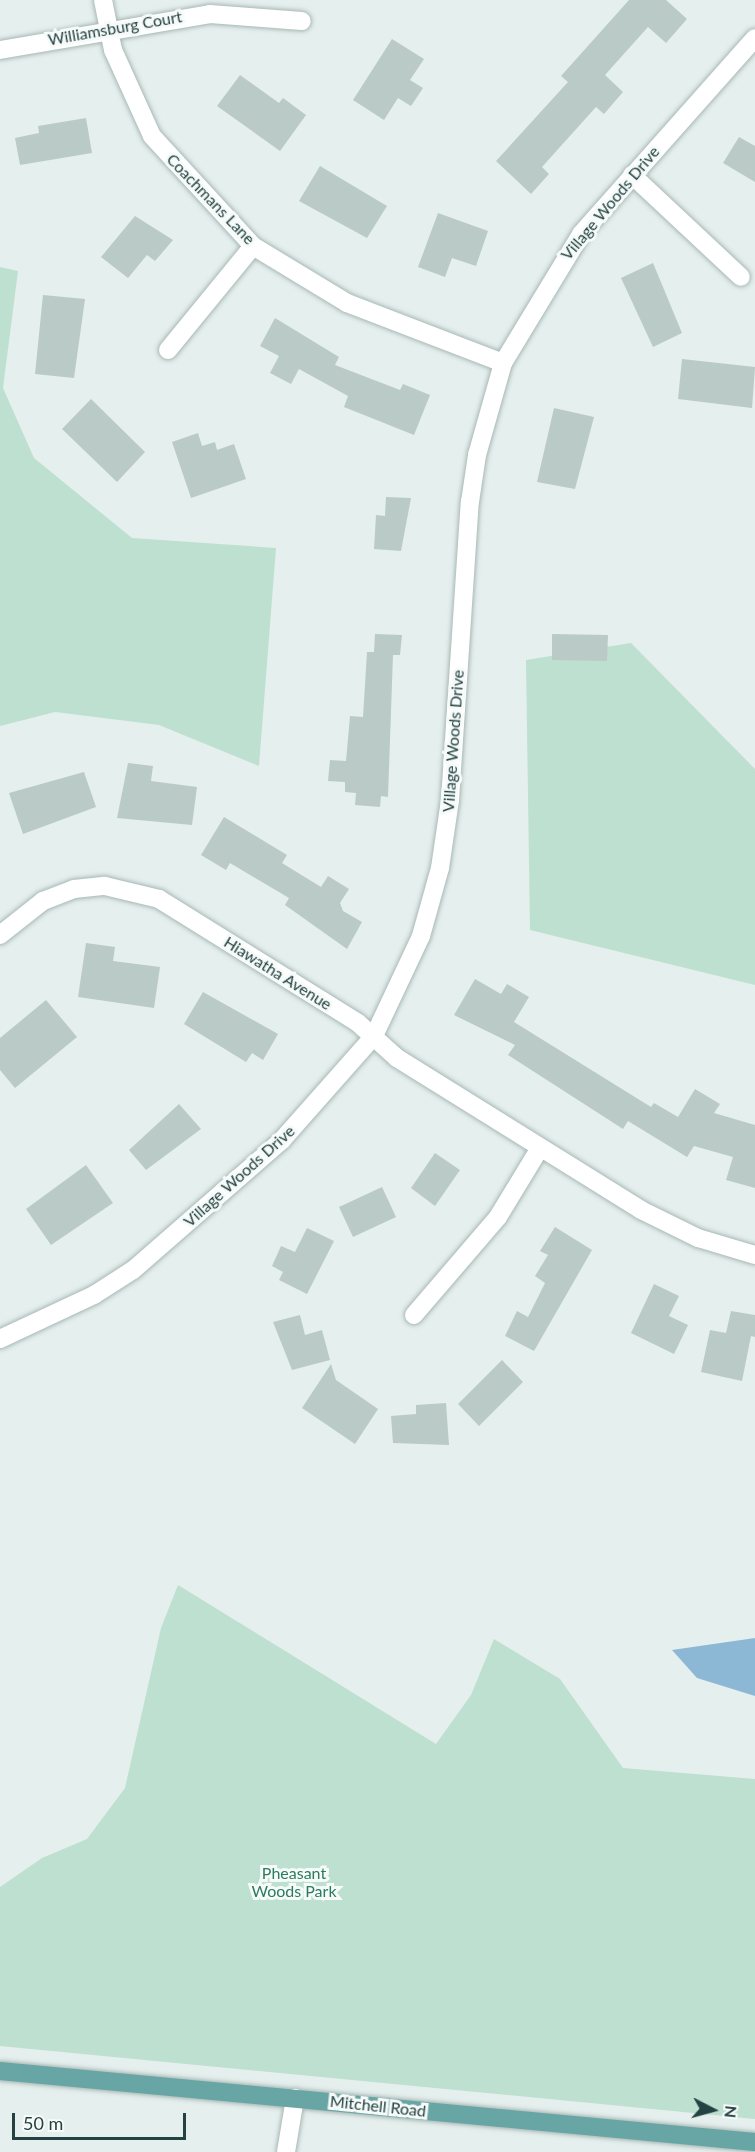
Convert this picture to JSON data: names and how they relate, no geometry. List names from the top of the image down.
{
  "streets": {
    "main road": ["Mitchell Road"],
    "street": [
      "Williamsburg Court",
      "Coachmans Lane",
      "Village Woods Drive",
      "Hiawatha Avenue"
    ]
  },
  "crossings": [
    ["Williamsburg Court", "Coachmans Lane"],
    ["Coachmans Lane", "Village Woods Drive"],
    ["Village Woods Drive", "Hiawatha Avenue"]
  ],
  "parks": ["Pheasant Woods Park"],
  "scale_bar": "50 m",
  "north": "right"
}
